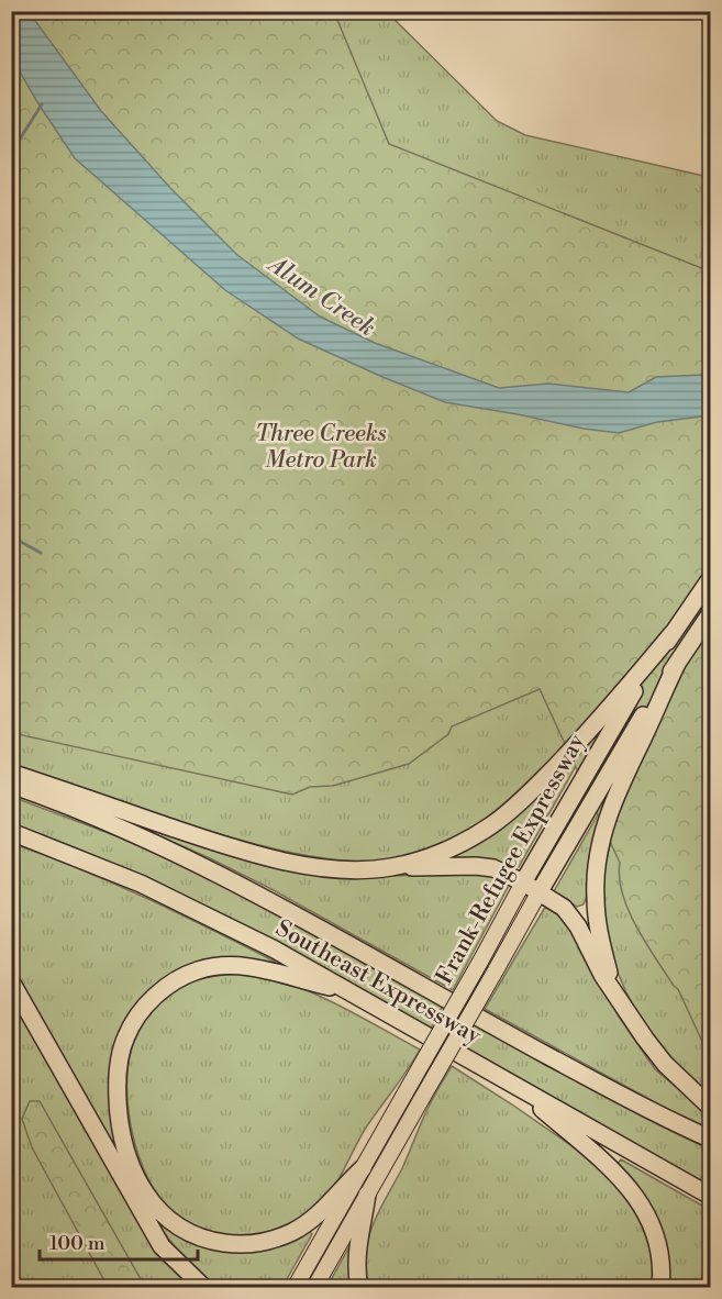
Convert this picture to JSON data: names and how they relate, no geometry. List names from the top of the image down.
{
  "streets": {
    "highway": ["Frank-Refugee Expressway", "Southeast Expressway"]
  },
  "water": ["Alum Creek"],
  "parks": ["Three Creeks Metro Park"],
  "scale_bar": "100 m"
}
